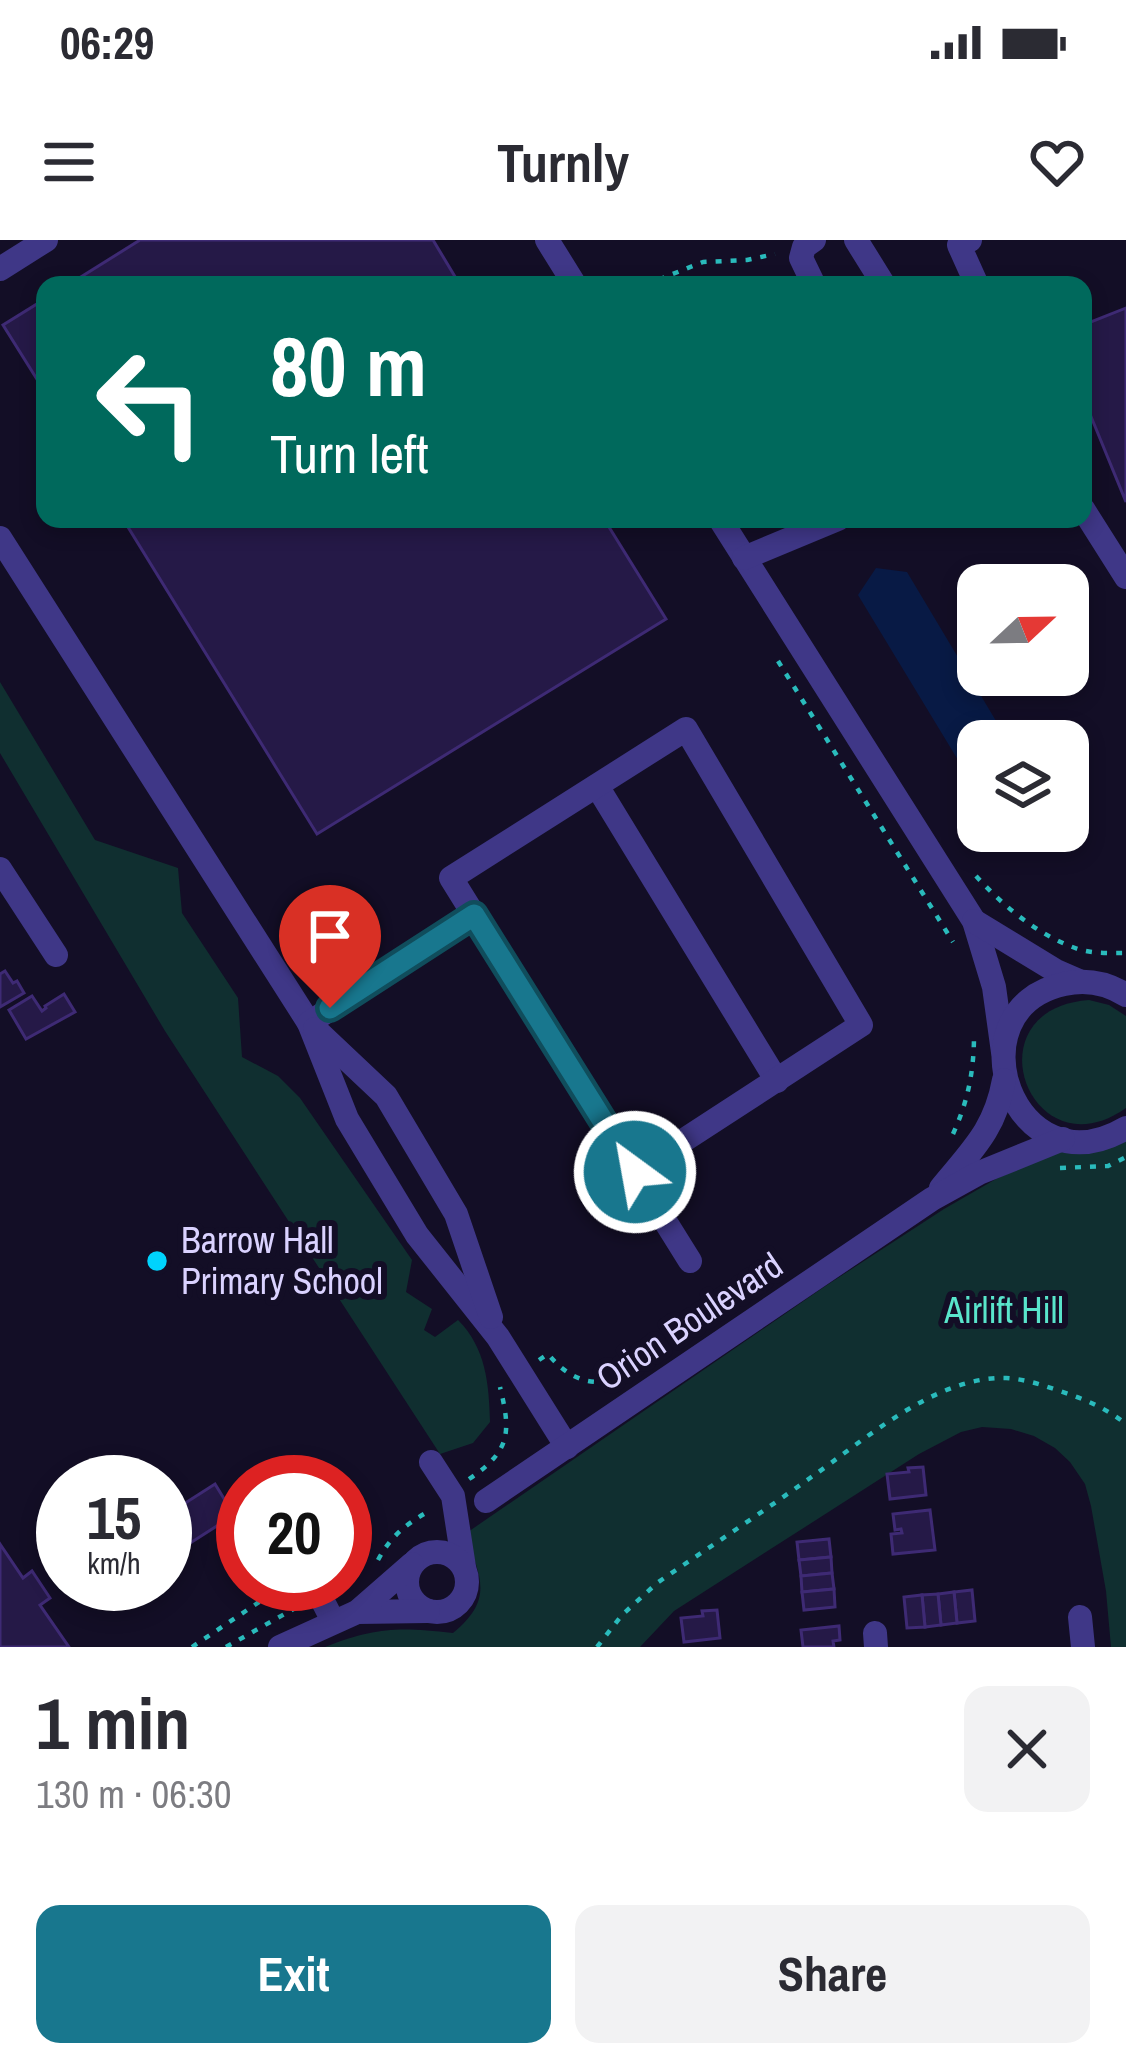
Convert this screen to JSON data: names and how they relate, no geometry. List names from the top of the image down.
{
  "streets": {
    "street": ["Orion Boulevard"]
  },
  "parks": ["Airlift Hill"],
  "places": ["Barrow Hall Primary School"],
  "north": "right",
  "page": {
    "status": "06:29",
    "header": "Turnly",
    "turn": ["80 m", "Turn left"],
    "speed": "15 km/h",
    "limit": "20",
    "heading": ["1 min", "130 m · 06:30"],
    "buttons": ["Exit", "Share"]
  }
}
